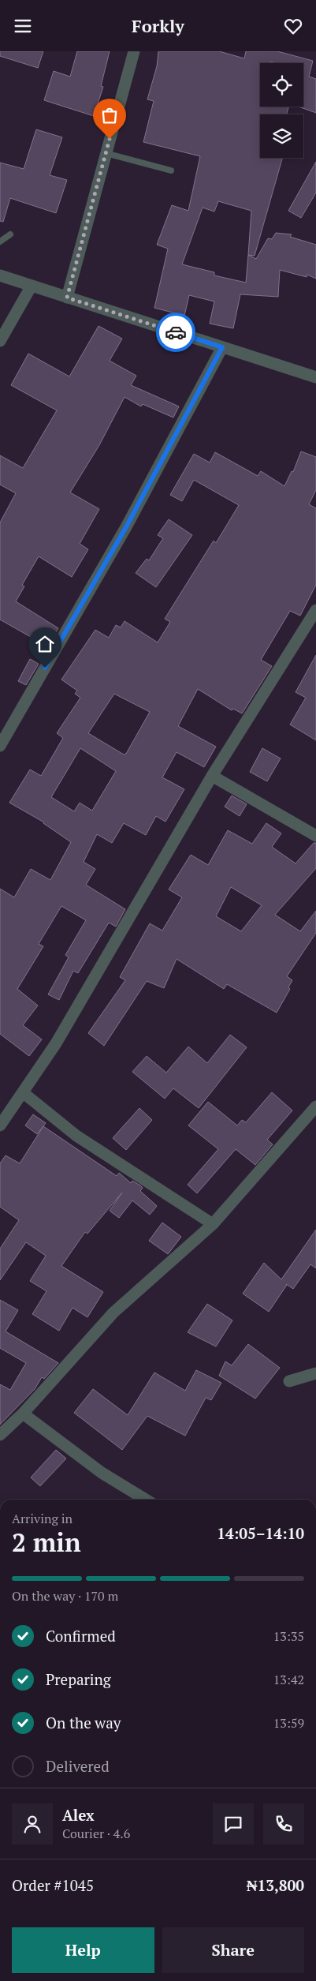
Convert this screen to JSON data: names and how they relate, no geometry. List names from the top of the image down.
{
  "page": {
    "header": "Forkly",
    "heading": ["2 min", "Arriving in", "14:05–14:10"],
    "panel": [
      "Alex",
      "Courier · 4.6",
      "Order #1045",
      "₦13,800"
    ],
    "bar": "On the way · 170 m",
    "list": [
      ["Confirmed", "13:35"],
      ["Preparing", "13:42"],
      ["On the way", "13:59"],
      "Delivered"
    ],
    "buttons": ["Help", "Share"]
  }
}
